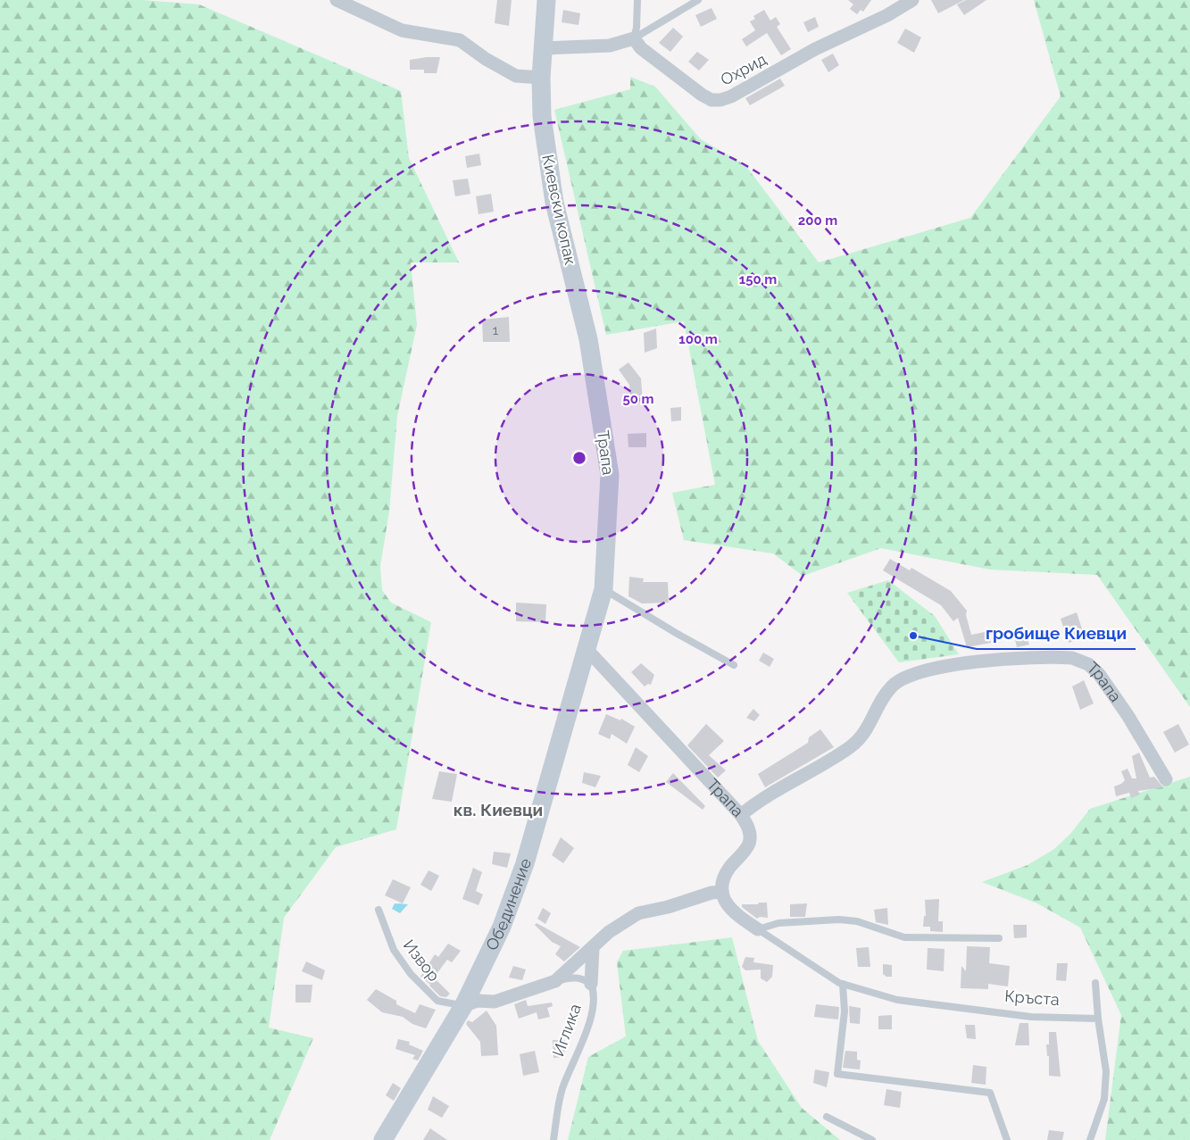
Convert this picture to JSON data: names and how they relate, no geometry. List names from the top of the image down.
{
  "streets": {
    "street": [
      "Охрид",
      "Киевски копак",
      "Трапа",
      "Обединение",
      "Кръста",
      "Иглика"
    ],
    "lane": ["Извор"]
  },
  "crossings": [
    ["Киевски копак", "Трапа"],
    ["Трапа", "Обединение"],
    ["Обединение", "Извор"],
    ["Обединение", "Иглика"],
    ["Извор", "Иглика"]
  ],
  "districts": ["кв. Киевци"],
  "places": ["гробище Киевци"],
  "house_numbers": ["1"],
  "rings": [
    "200 m",
    "150 m",
    "100 m",
    "50 m"
  ]
}
